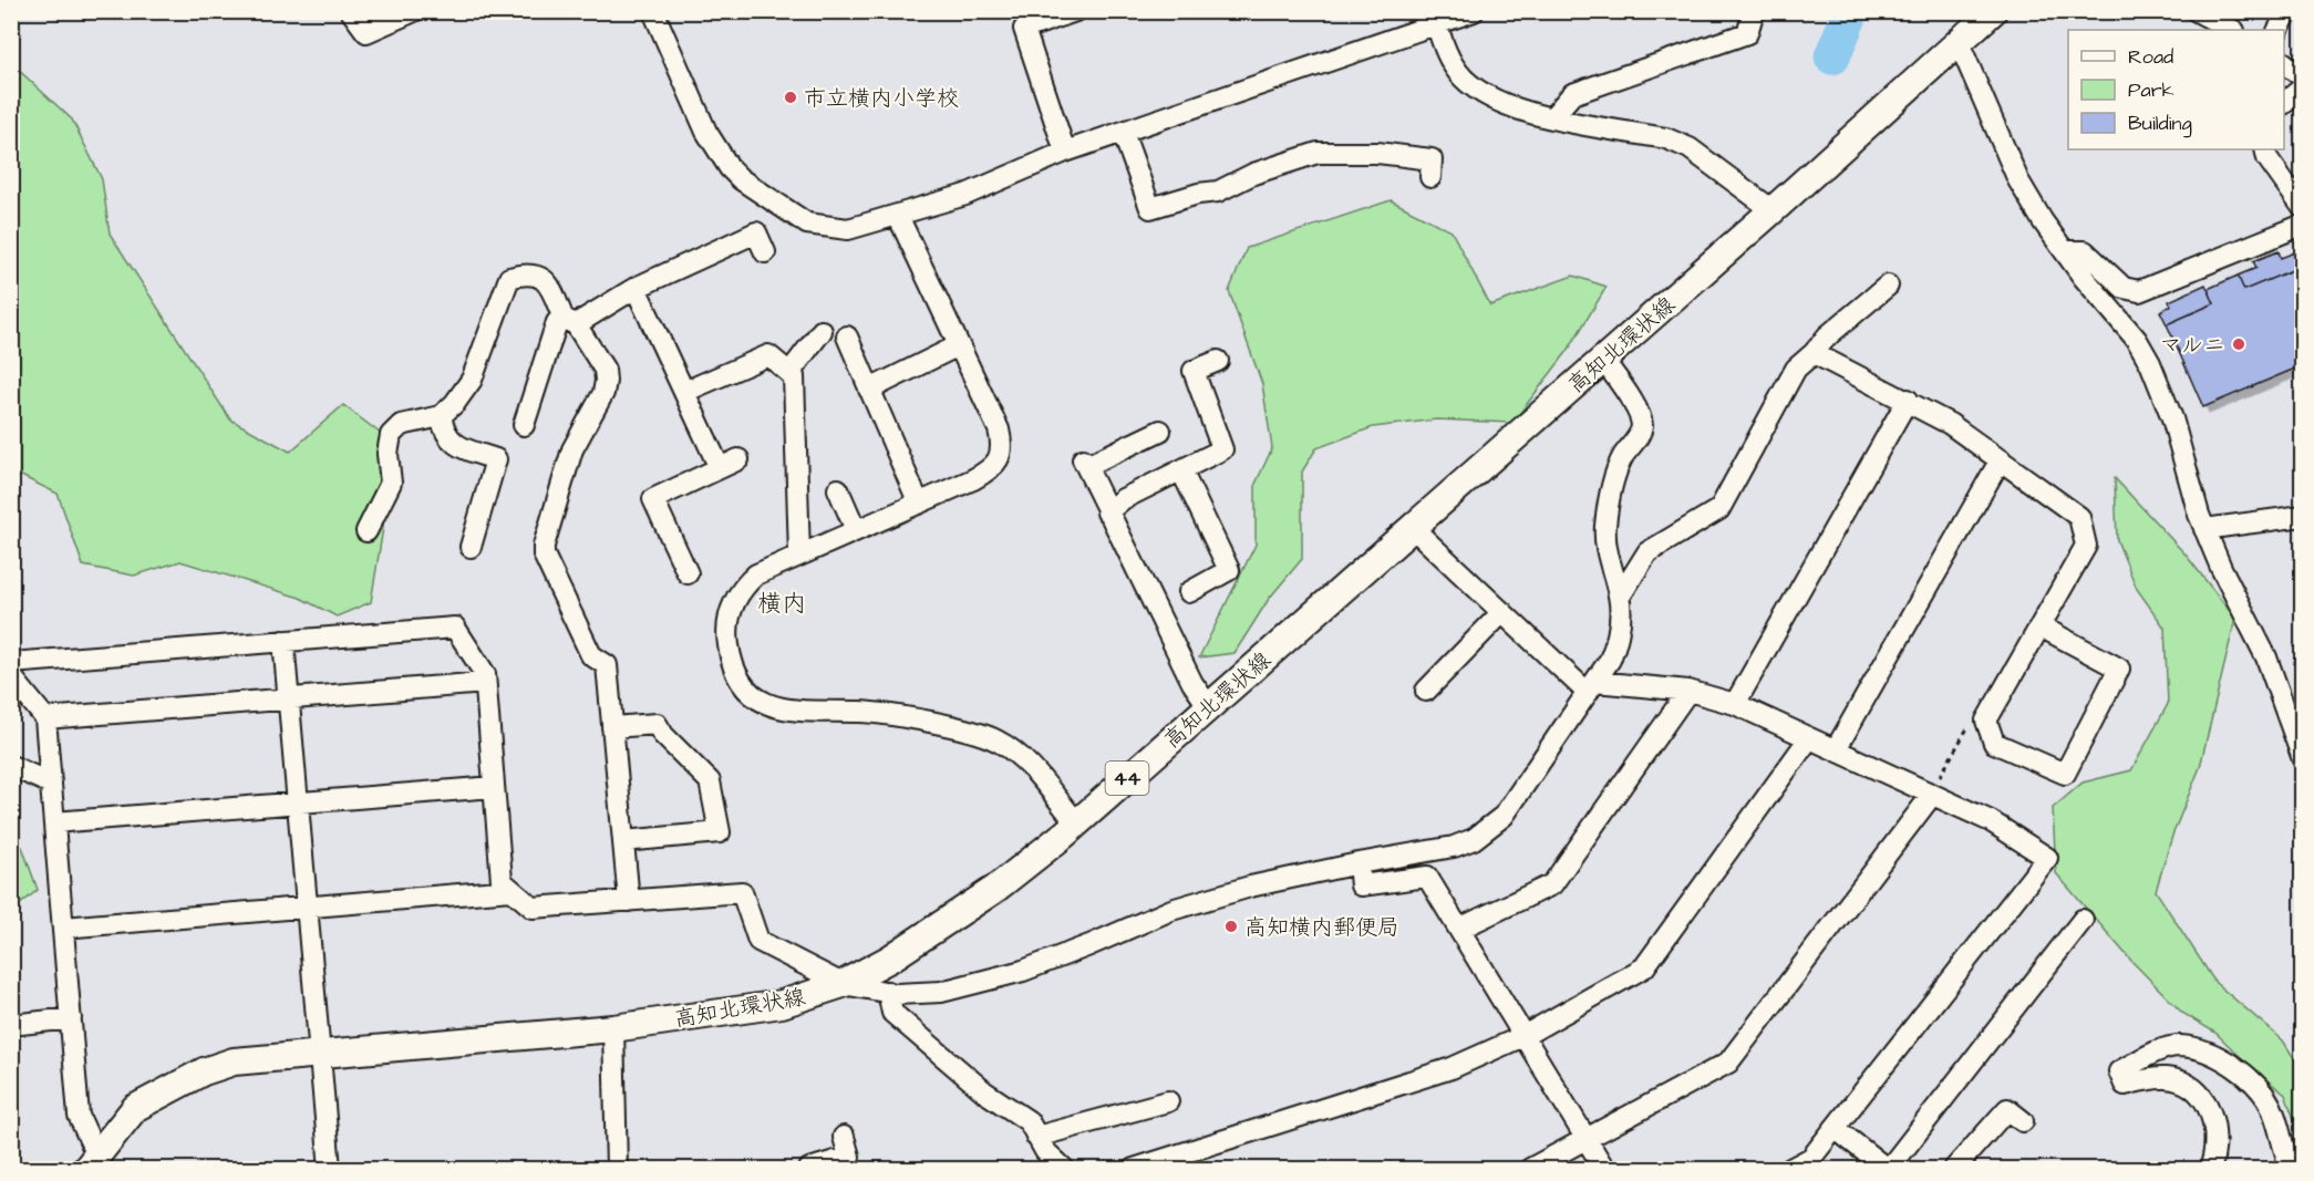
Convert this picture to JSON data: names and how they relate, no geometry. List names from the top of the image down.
{
  "streets": {
    "main road": ["高知北環状線", "44"]
  },
  "districts": ["横内"],
  "places": ["市立横内小学校", "マルニ", "高知横内郵便局"],
  "legend": ["Road", "Park", "Building"]
}
